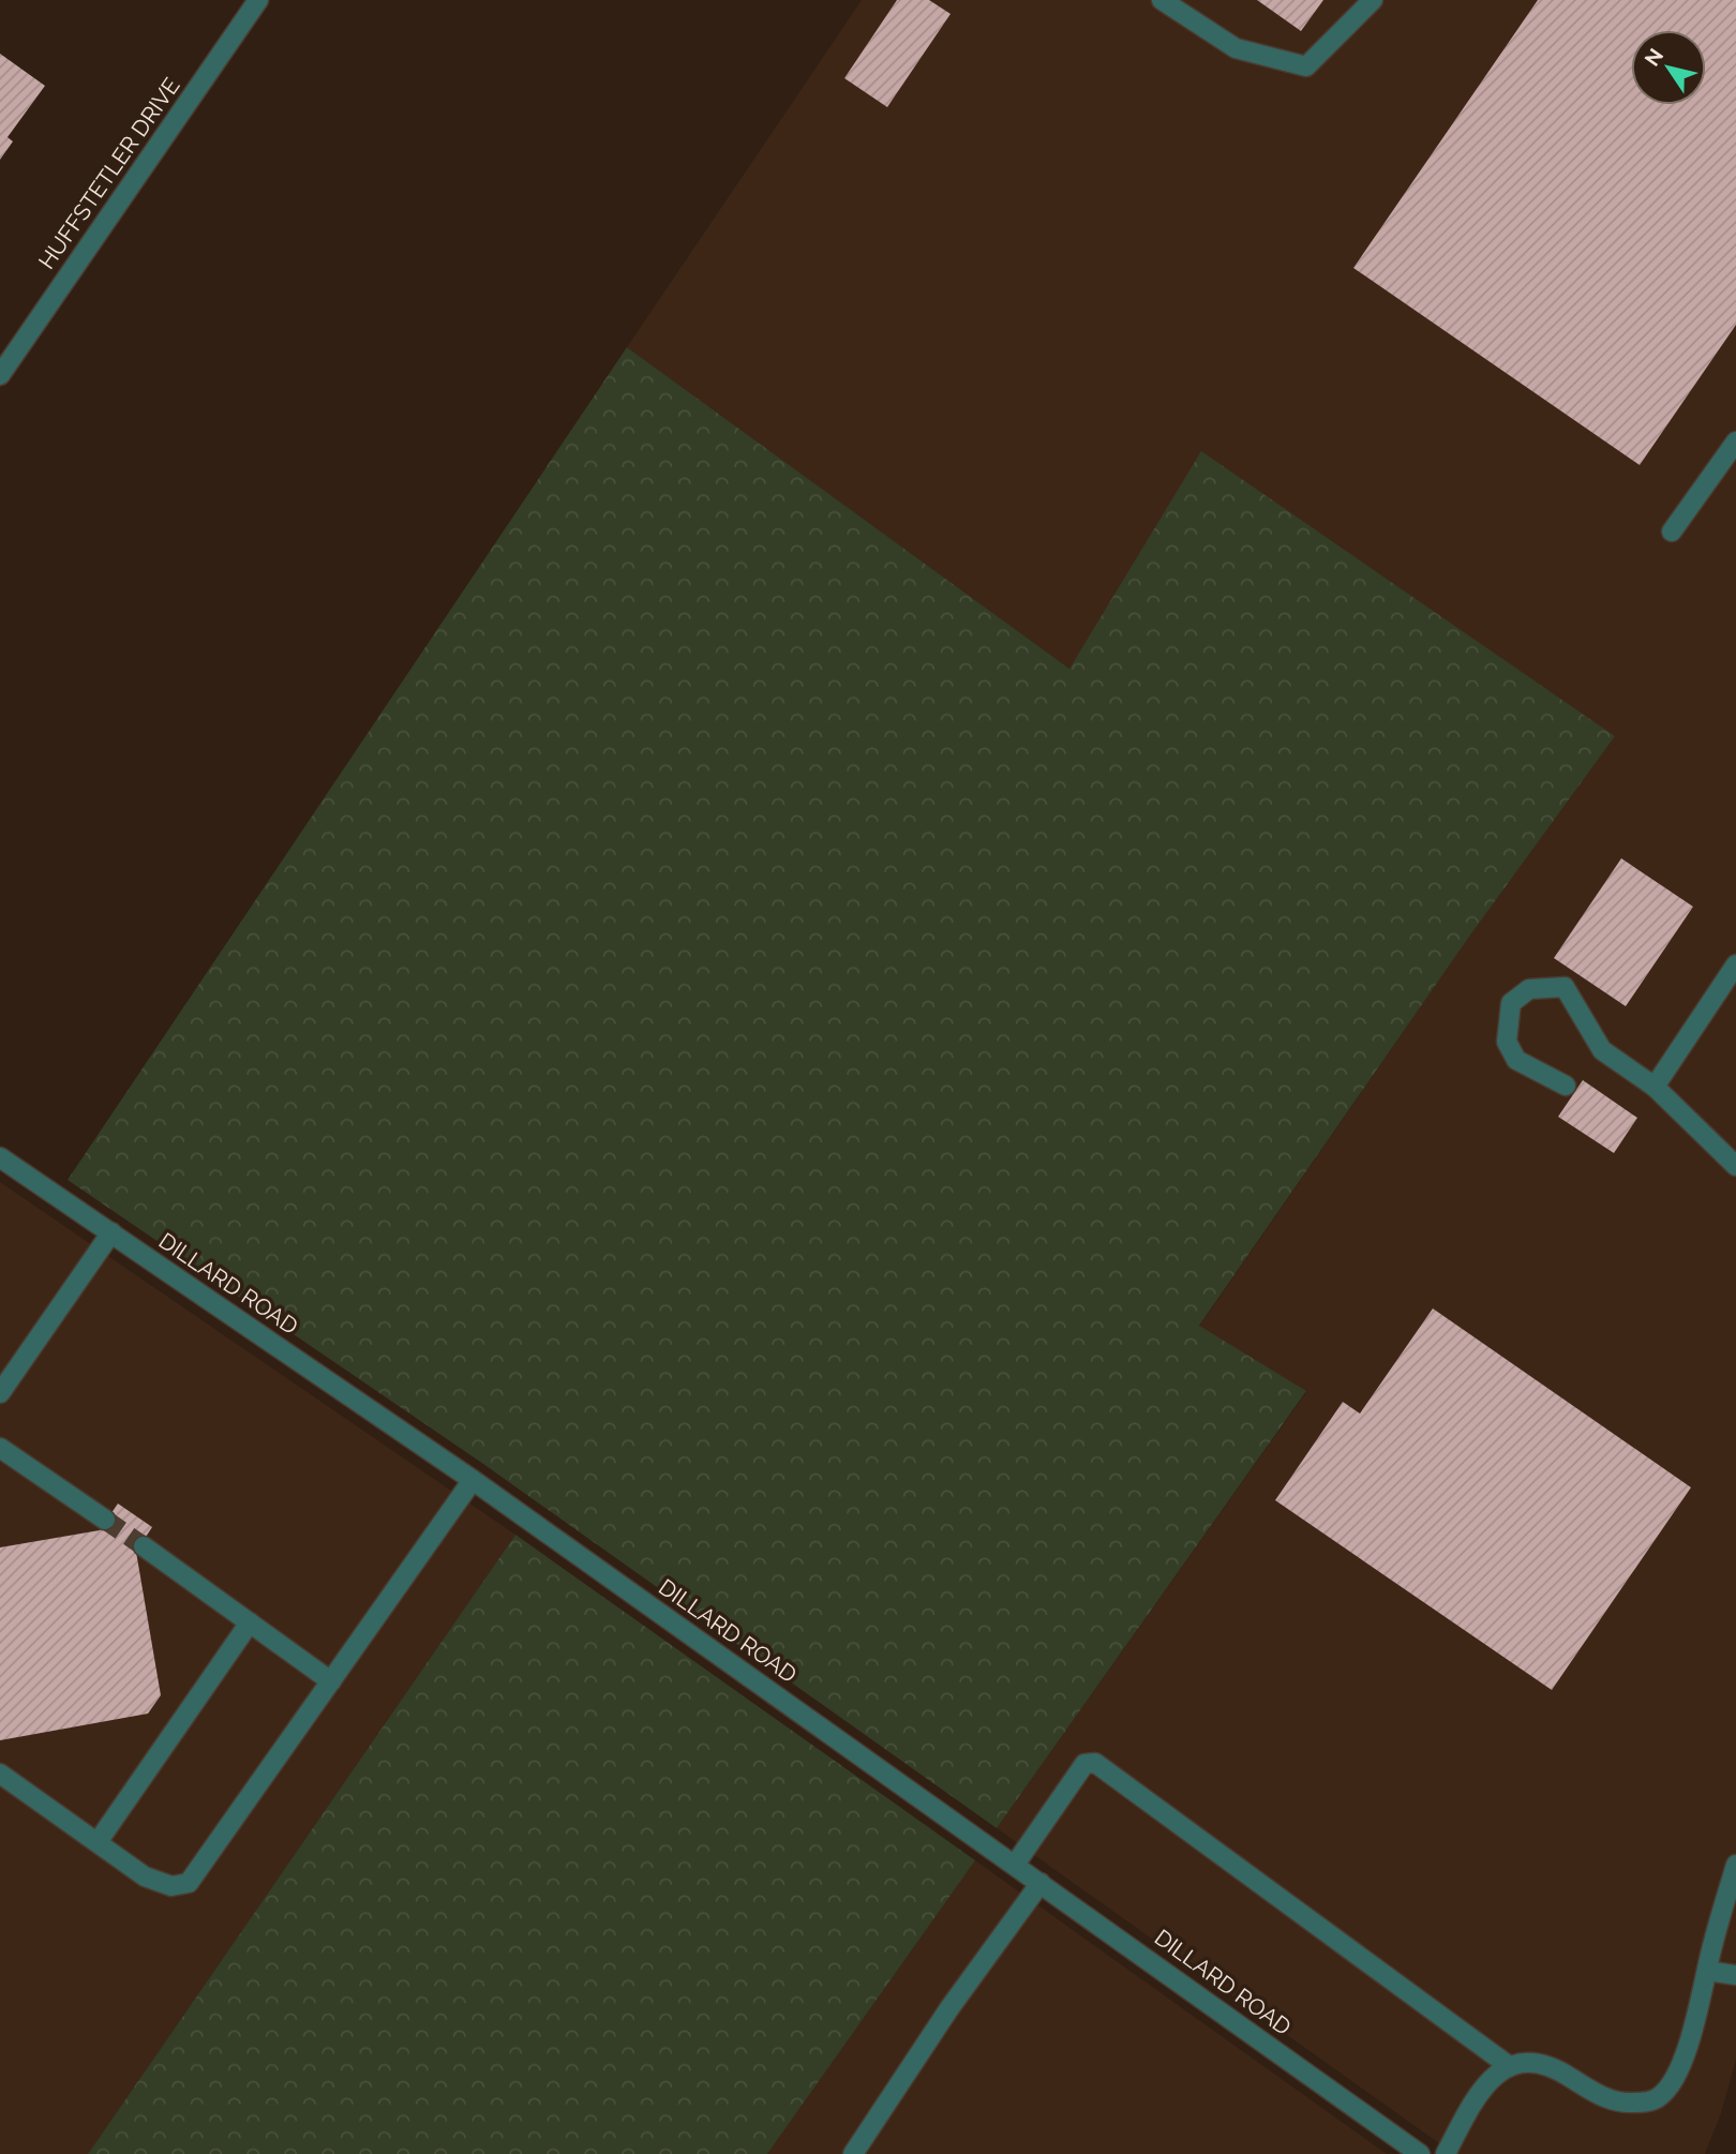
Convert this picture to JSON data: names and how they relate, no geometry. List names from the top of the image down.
{
  "streets": {
    "street": ["HUFFSTETLER DRIVE", "DILLARD ROAD"]
  },
  "north": "top left"
}
